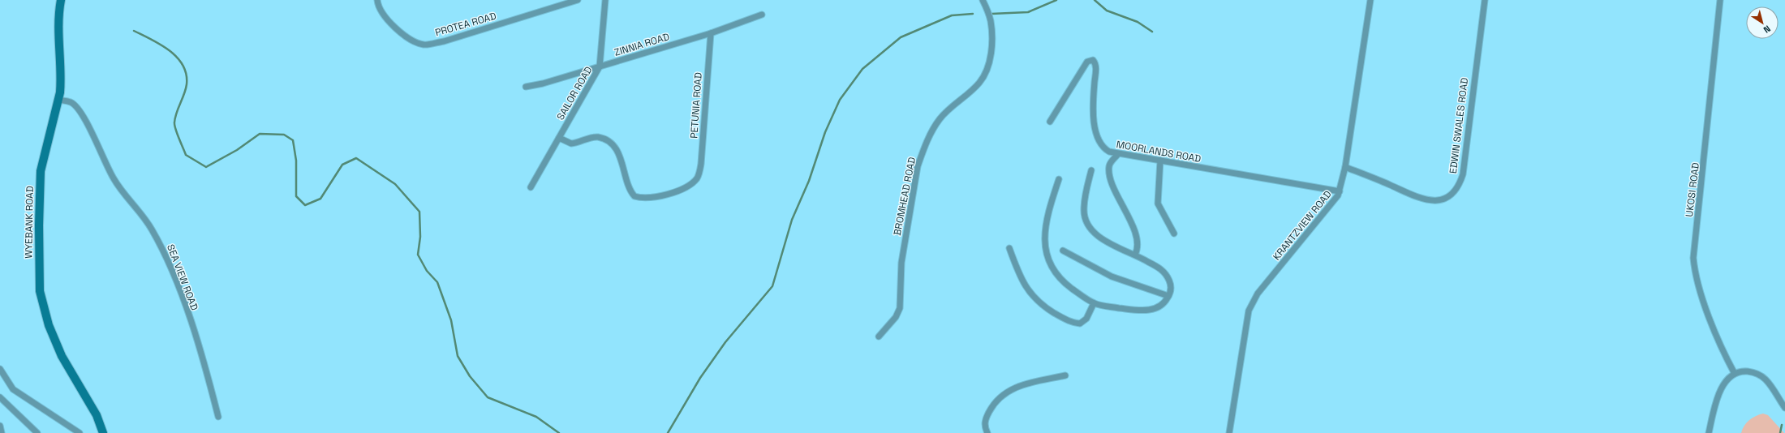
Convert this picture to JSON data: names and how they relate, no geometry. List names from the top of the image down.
{
  "streets": {
    "main road": ["WYEBANK ROAD"],
    "street": [
      "PROTEA ROAD",
      "ZINNIA ROAD",
      "SAILOR ROAD",
      "PETUNIA ROAD",
      "EDWIN SWALES ROAD",
      "MOORLANDS ROAD",
      "UKOSI ROAD",
      "BROMHEAD ROAD",
      "KRANTZVIEW ROAD",
      "SEA VIEW ROAD"
    ]
  },
  "crossings": [
    ["ZINNIA ROAD", "SAILOR ROAD"],
    ["ZINNIA ROAD", "PETUNIA ROAD"],
    ["SAILOR ROAD", "PETUNIA ROAD"],
    ["EDWIN SWALES ROAD", "KRANTZVIEW ROAD"],
    ["MOORLANDS ROAD", "KRANTZVIEW ROAD"],
    ["WYEBANK ROAD", "SEA VIEW ROAD"]
  ],
  "north": "bottom right"
}
